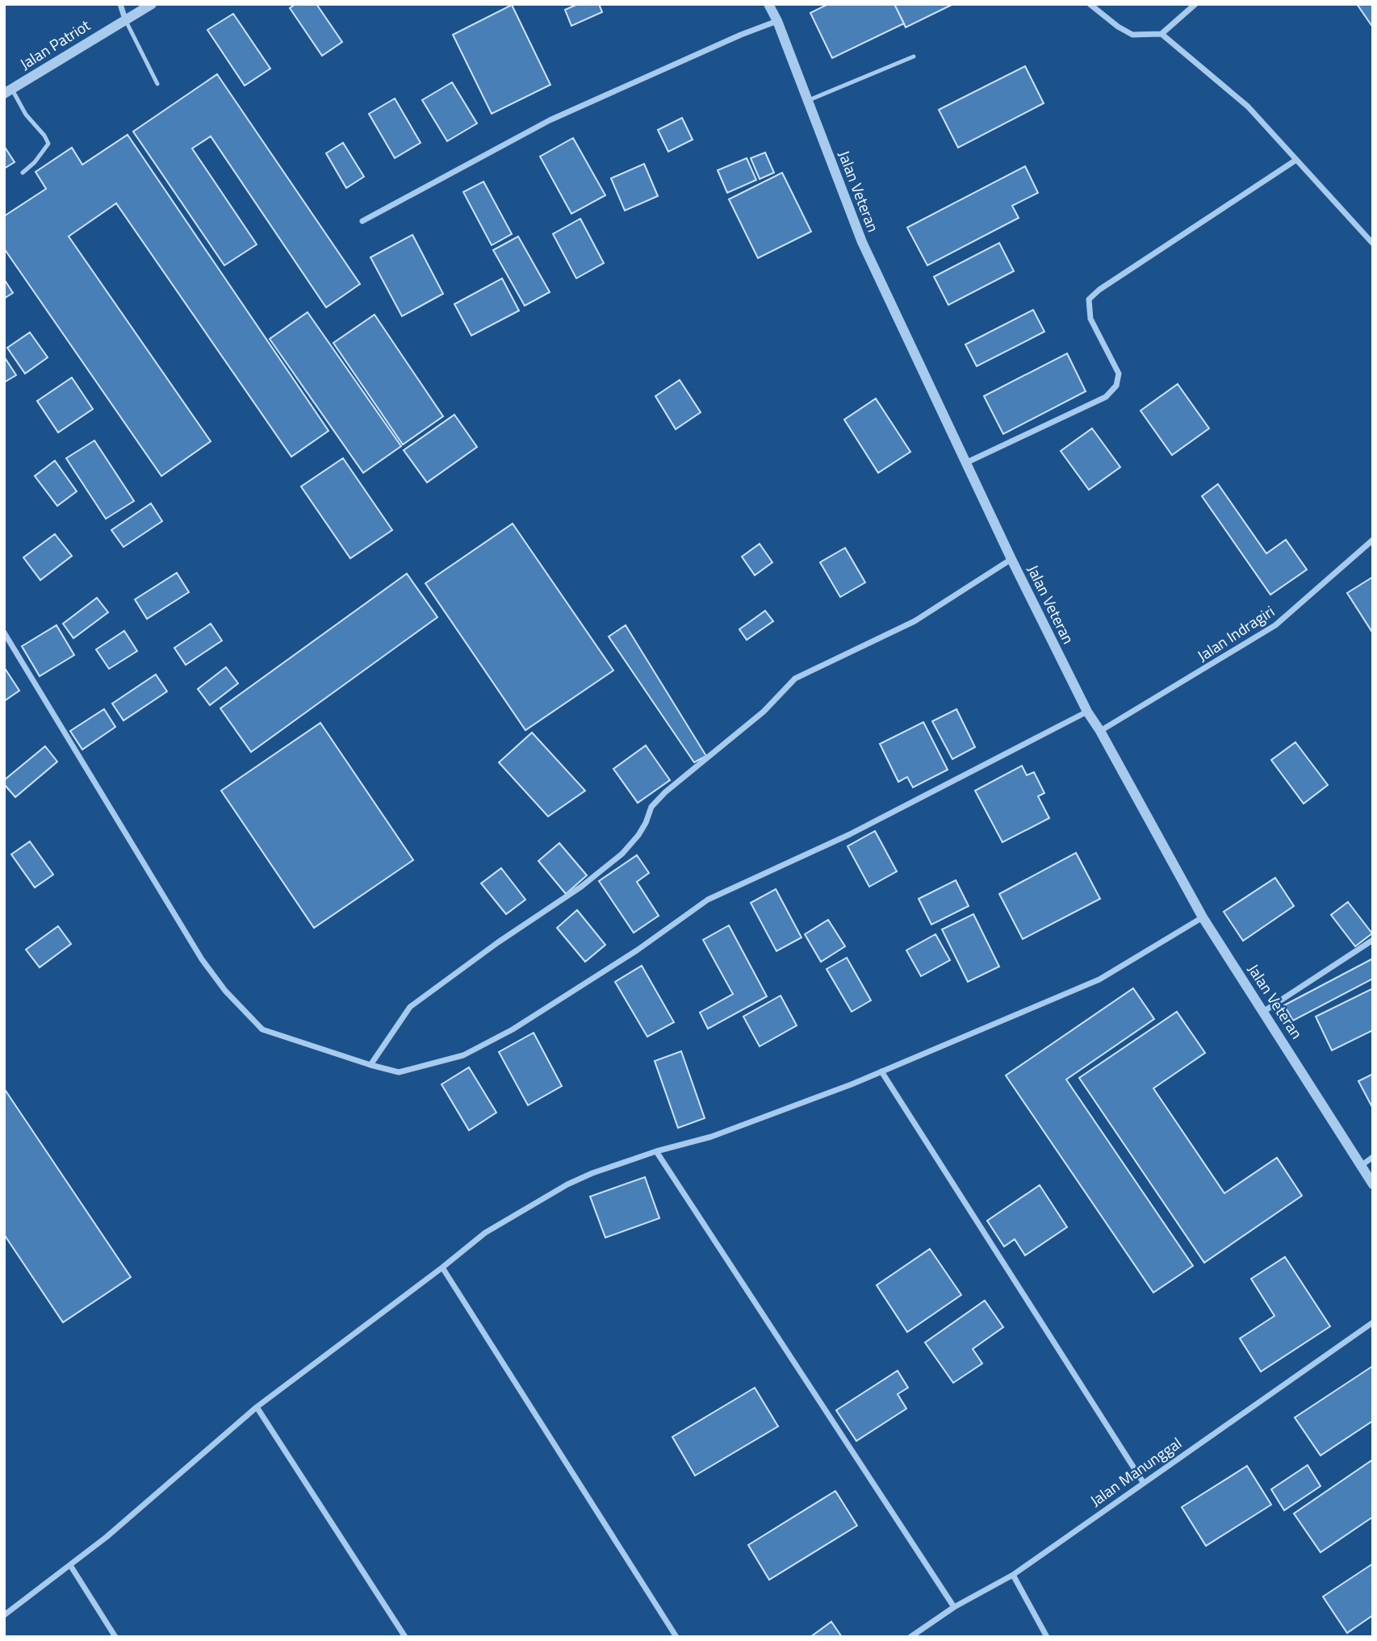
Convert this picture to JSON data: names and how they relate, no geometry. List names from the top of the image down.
{
  "streets": {
    "street": [
      "Jalan Patriot",
      "Jalan Veteran",
      "Jalan Indragiri",
      "Jalan Manunggal"
    ]
  },
  "crossings": [
    ["Jalan Veteran", "Jalan Indragiri"]
  ]
}
